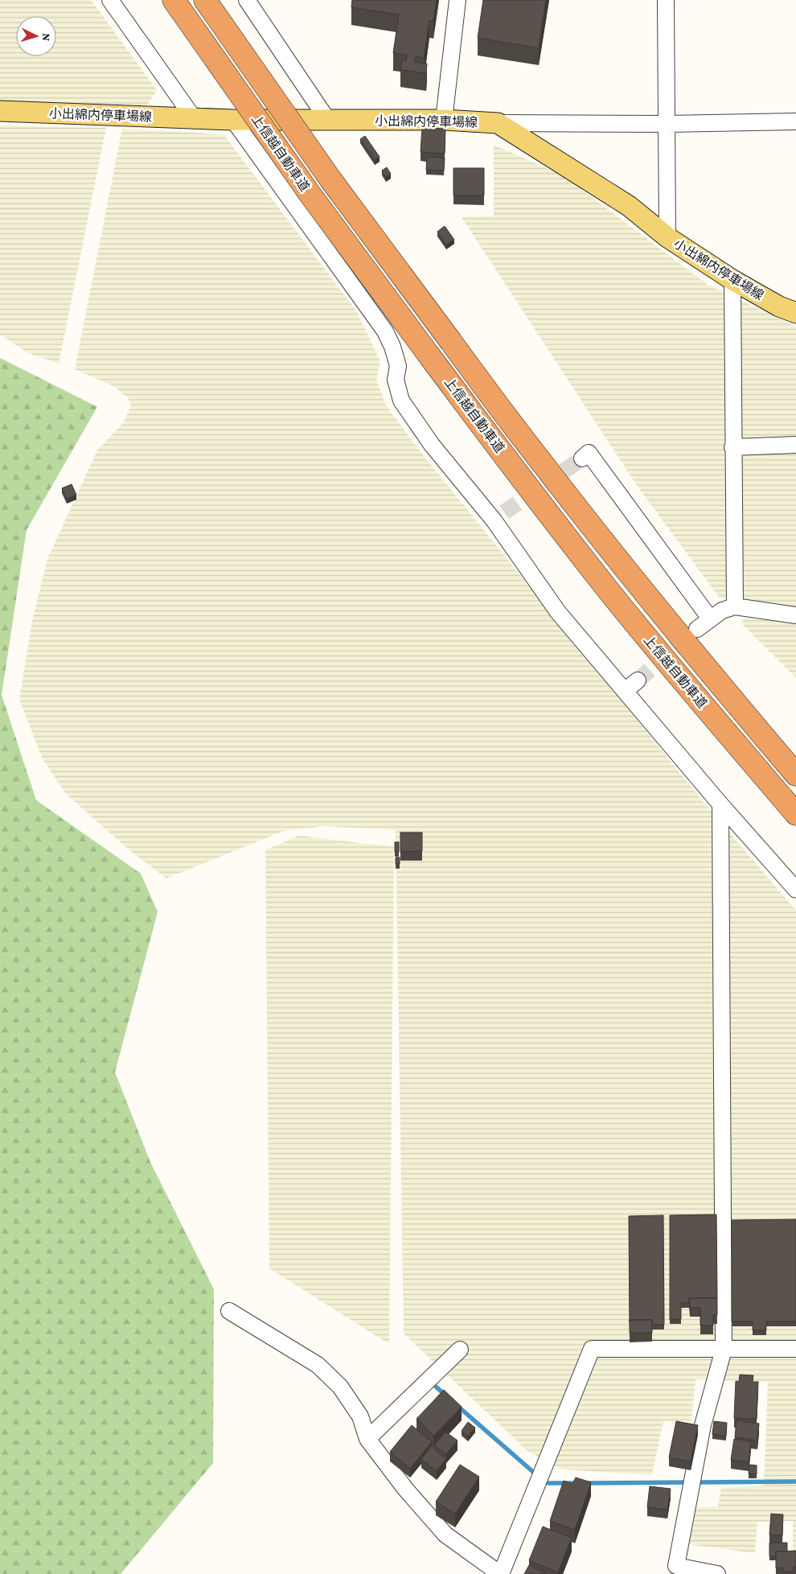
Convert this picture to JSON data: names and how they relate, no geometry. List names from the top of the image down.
{
  "streets": {
    "highway": ["上信越自動車道"],
    "main road": ["小出綿内停車場線"]
  },
  "north": "right"
}
